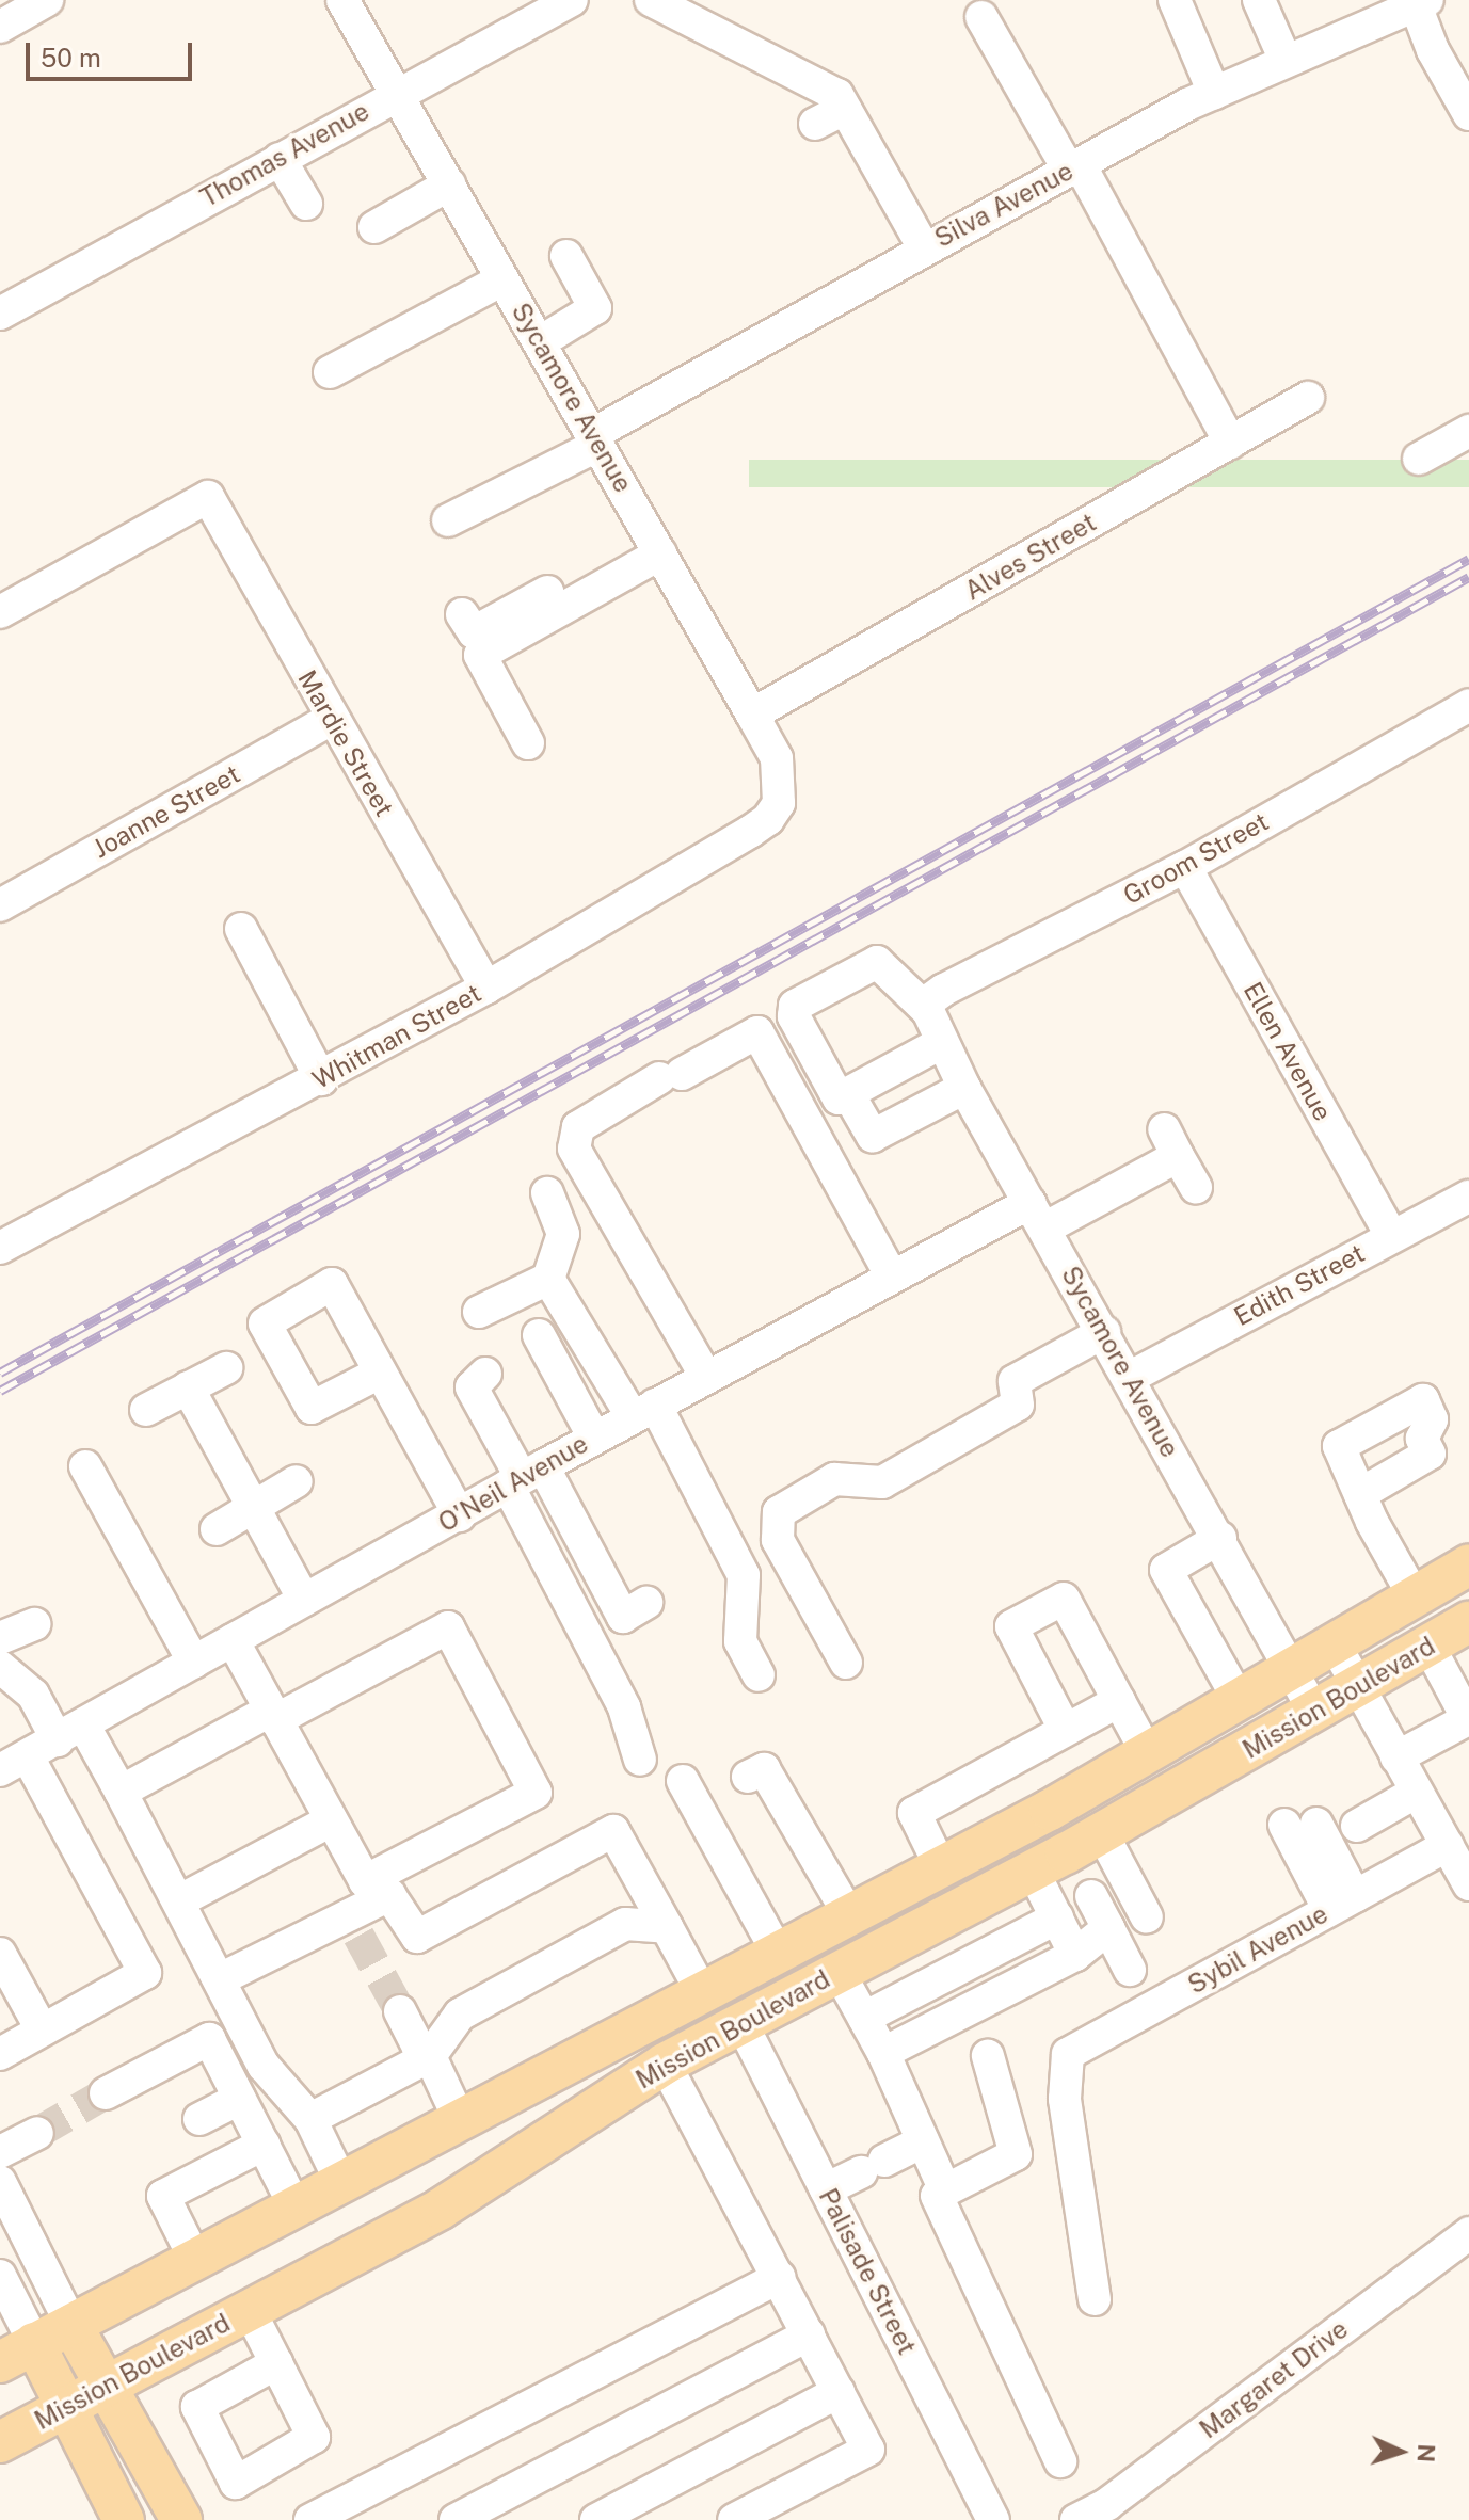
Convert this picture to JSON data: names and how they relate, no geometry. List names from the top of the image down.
{
  "streets": {
    "main road": ["Mission Boulevard"],
    "street": [
      "Thomas Avenue",
      "Silva Avenue",
      "Sycamore Avenue",
      "Alves Street",
      "Mardie Street",
      "Joanne Street",
      "Groom Street",
      "Whitman Street",
      "Ellen Avenue",
      "Edith Street",
      "O'Neil Avenue",
      "Sybil Avenue",
      "Palisade Street",
      "Margaret Drive"
    ]
  },
  "crossings": [
    ["Thomas Avenue", "Sycamore Avenue"],
    ["Silva Avenue", "Sycamore Avenue"],
    ["Sycamore Avenue", "Alves Street"],
    ["Sycamore Avenue", "Groom Street"],
    ["Sycamore Avenue", "Whitman Street"],
    ["Sycamore Avenue", "Edith Street"],
    ["Sycamore Avenue", "O'Neil Avenue"],
    ["Sycamore Avenue", "Mission Boulevard"],
    ["Mardie Street", "Joanne Street"],
    ["Mardie Street", "Whitman Street"],
    ["Groom Street", "Ellen Avenue"],
    ["Ellen Avenue", "Edith Street"],
    ["Mission Boulevard", "Palisade Street"]
  ],
  "scale_bar": "50 m",
  "north": "right"
}
